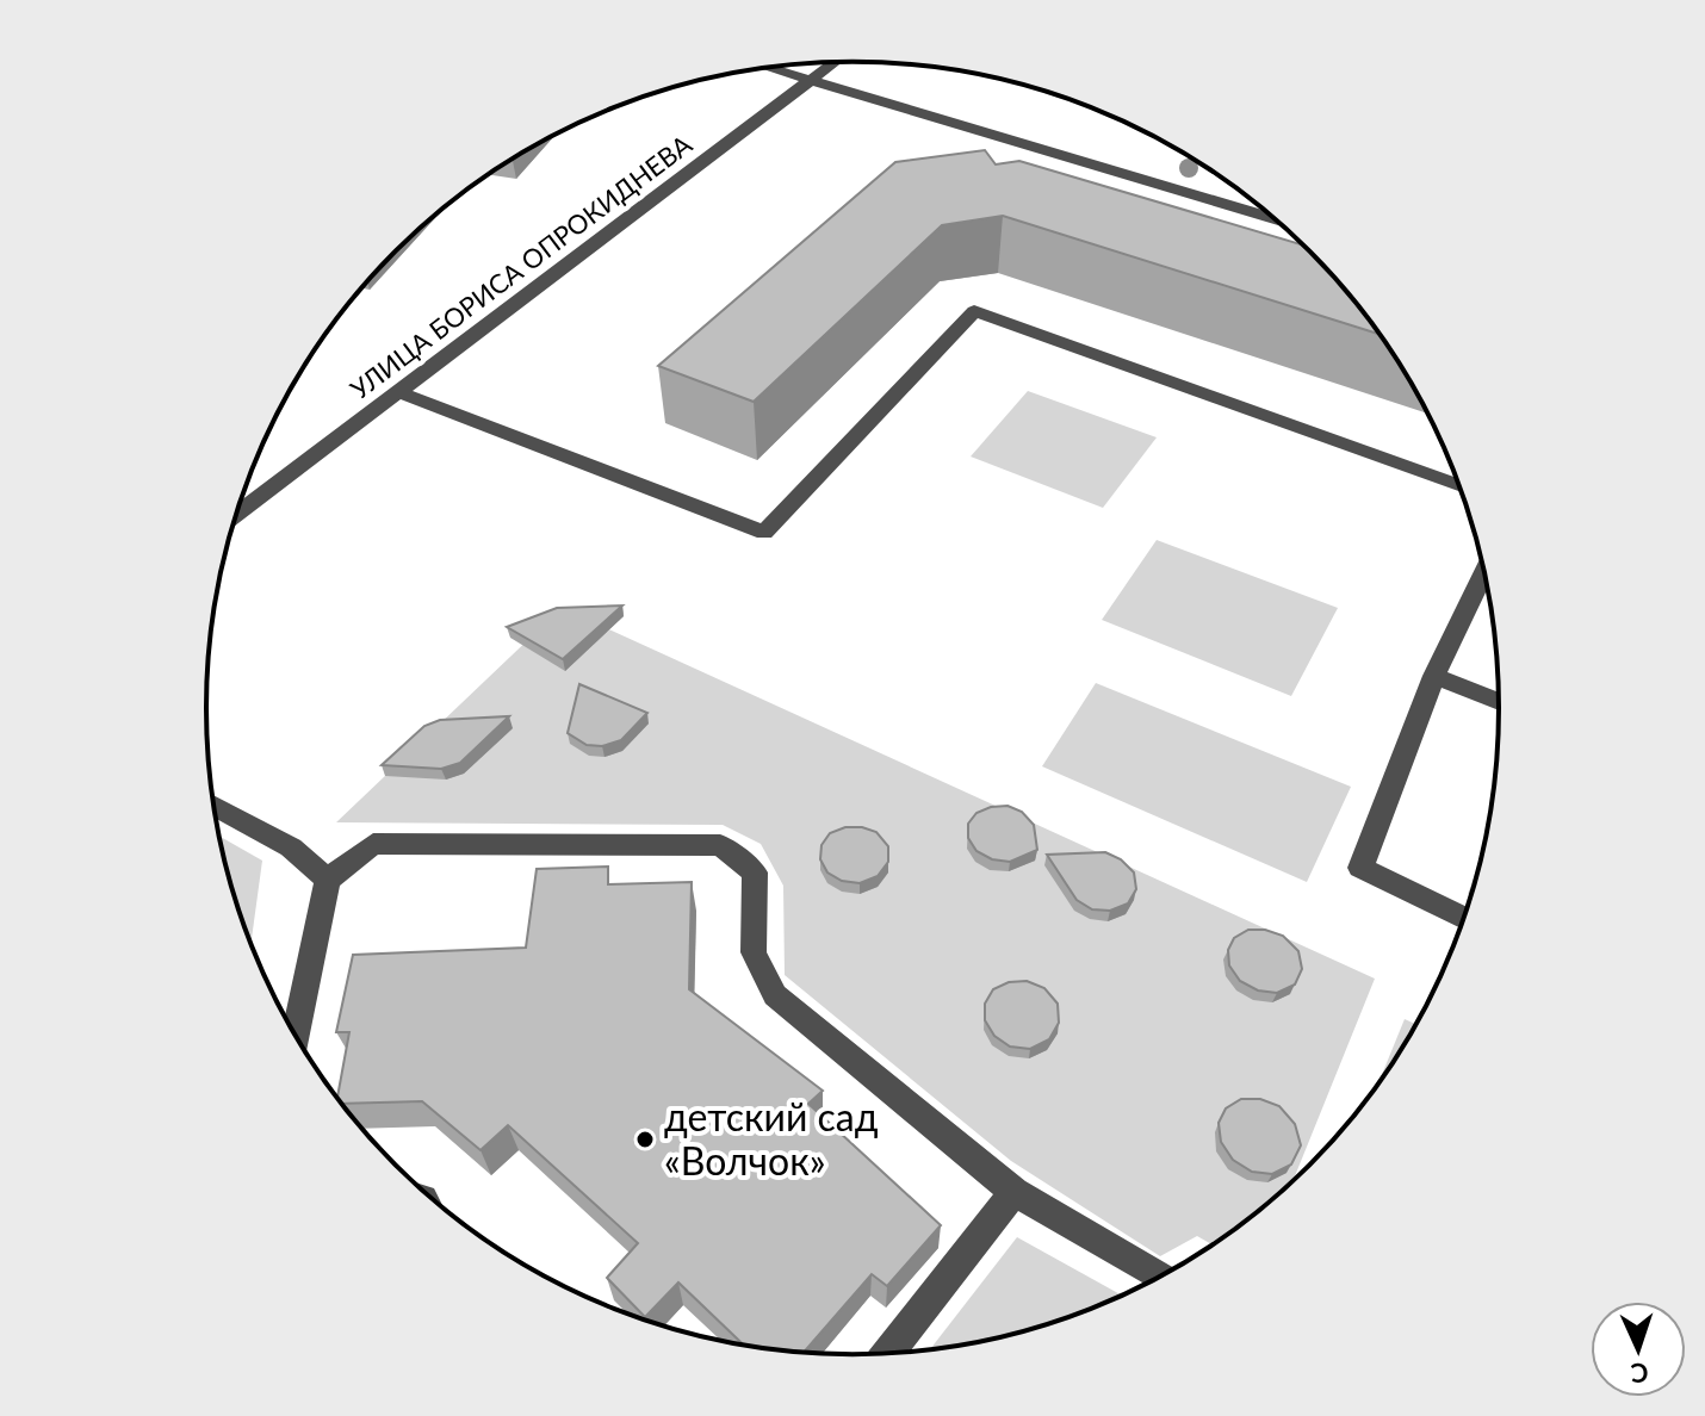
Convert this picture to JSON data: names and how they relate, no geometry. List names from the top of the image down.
{
  "streets": {
    "street": ["УЛИЦА БОРИСА ОПРОКИДНЕВА"]
  },
  "places": ["детский сад «Волчок»"],
  "north": "bottom"
}
